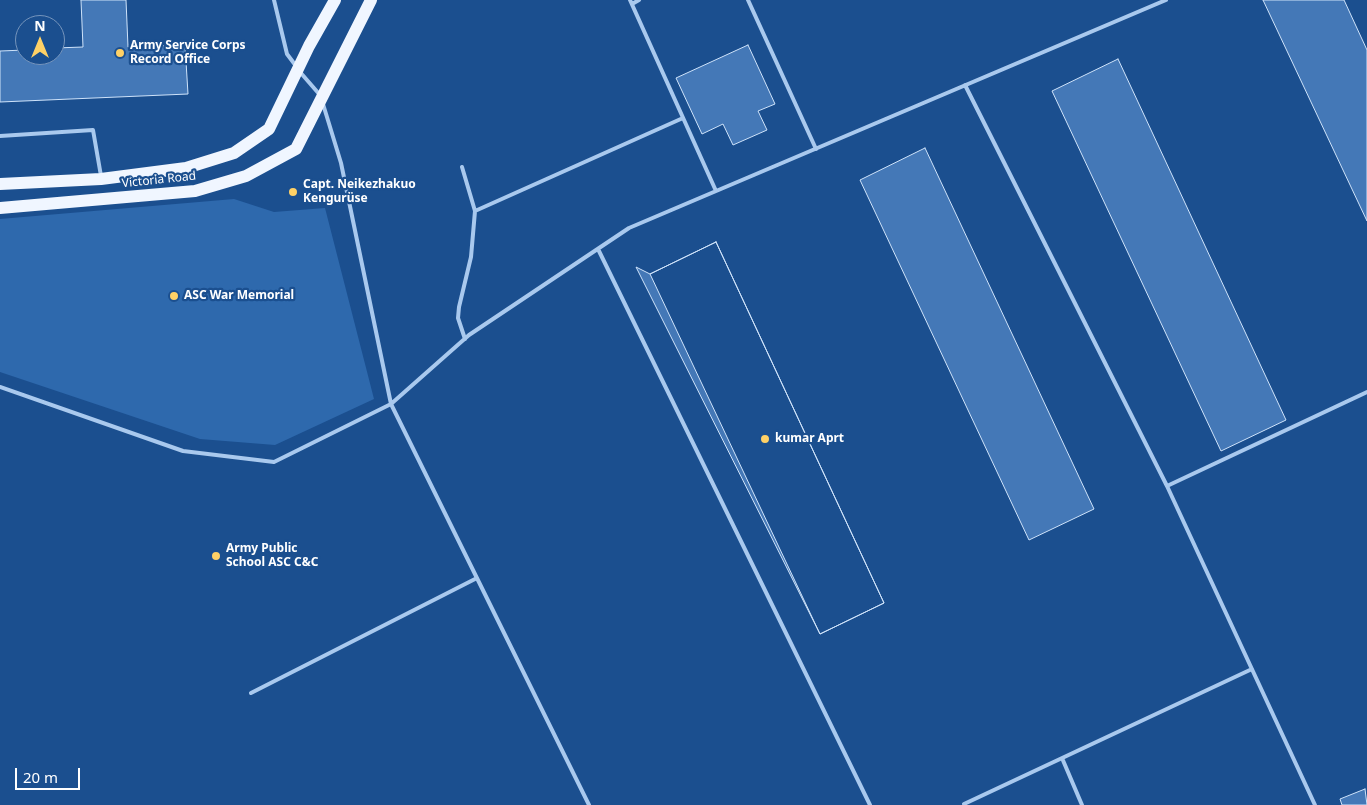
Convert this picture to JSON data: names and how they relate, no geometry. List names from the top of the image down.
{
  "streets": {
    "main road": ["Victoria Road"]
  },
  "places": [
    "Army Service Corps Record Office",
    "Capt. Neikezhakuo Kengurüse",
    "ASC War Memorial",
    "kumar Aprt",
    "Army Public School ASC C&C"
  ],
  "scale_bar": "20 m",
  "north": "top"
}
